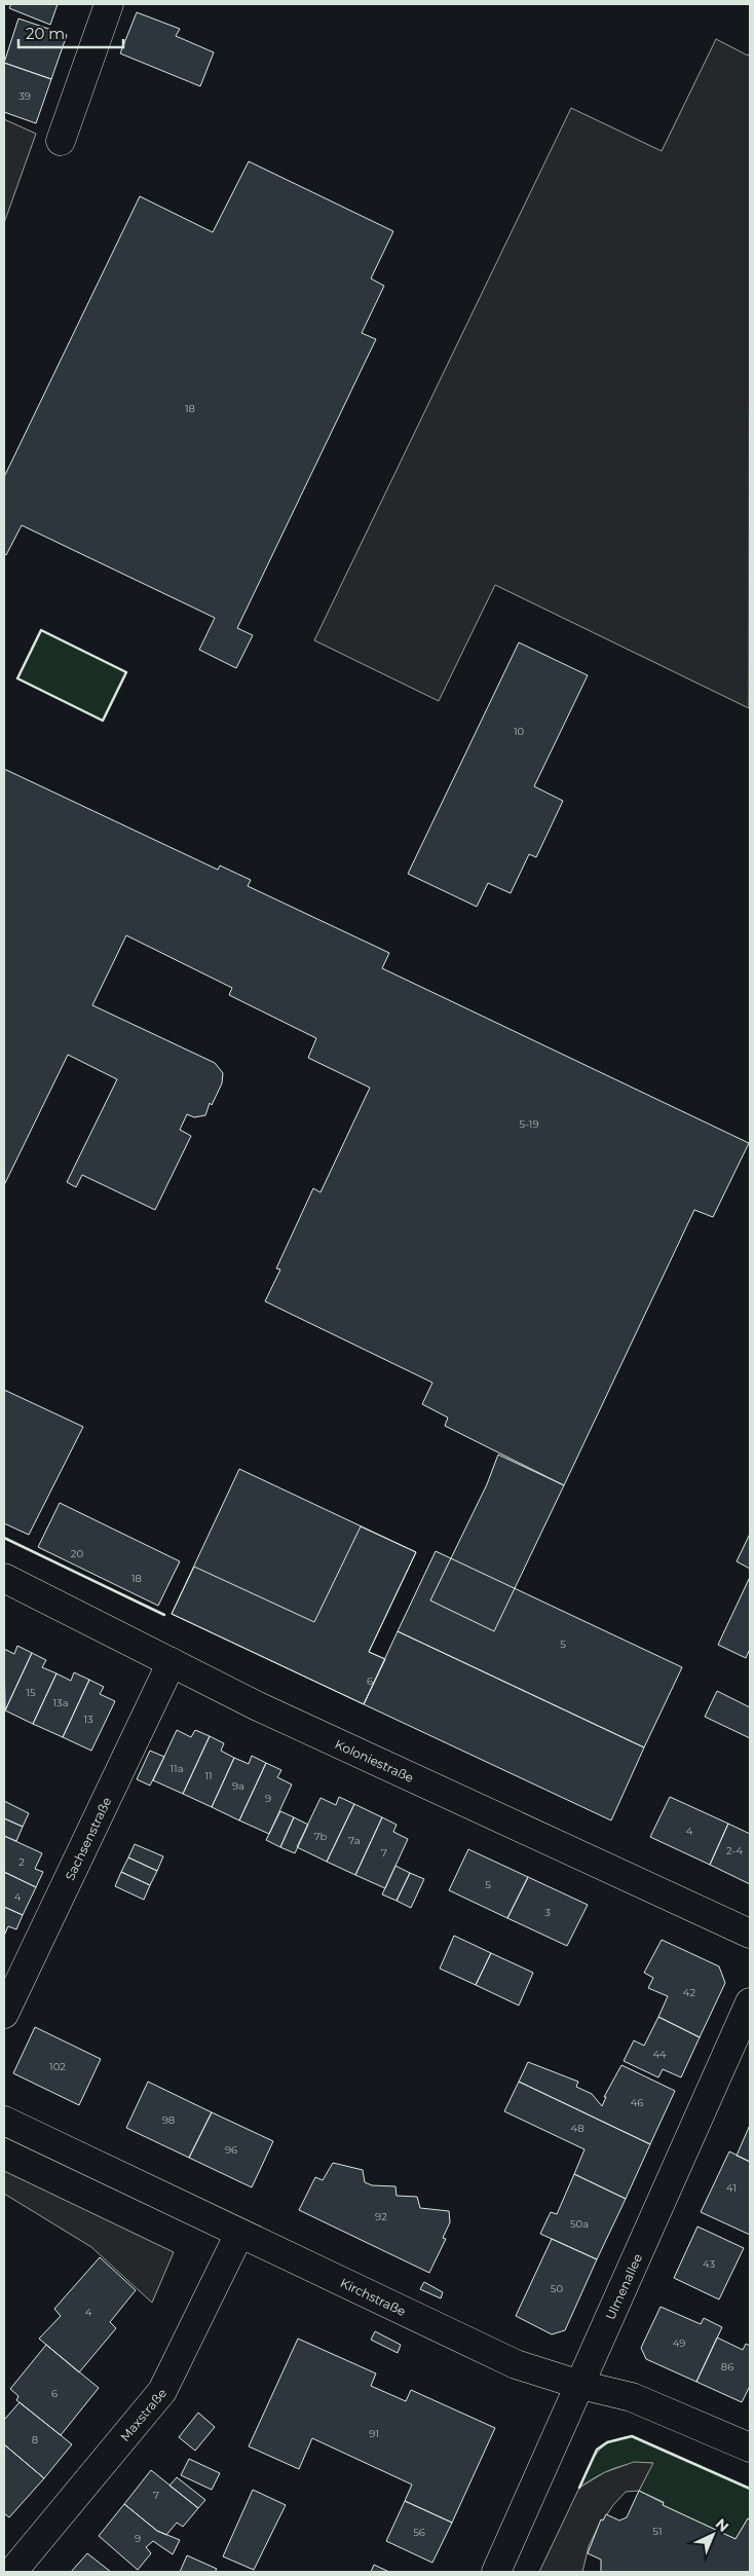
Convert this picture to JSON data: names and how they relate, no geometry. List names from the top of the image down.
{
  "streets": {
    "street": [
      "Koloniestraße",
      "Sachsenstraße",
      "Ulmenallee",
      "Kirchstraße",
      "Maxstraße"
    ]
  },
  "crossings": [
    ["Koloniestraße", "Sachsenstraße"],
    ["Ulmenallee", "Kirchstraße"],
    ["Kirchstraße", "Maxstraße"]
  ],
  "house_numbers": [
    "39",
    "18",
    "10",
    "5-19",
    "20",
    "18",
    "5",
    "6",
    "15",
    "13a",
    "13",
    "11a",
    "11",
    "9a",
    "9",
    "4",
    "7b",
    "7a",
    "2-4",
    "7",
    "2",
    "5",
    "4",
    "3",
    "42",
    "44",
    "102",
    "46",
    "98",
    "48",
    "96",
    "41",
    "92",
    "50a",
    "43",
    "50",
    "4",
    "49",
    "86",
    "6",
    "91",
    "8",
    "7",
    "51",
    "56",
    "9"
  ],
  "scale_bar": "20 m",
  "north": "top right"
}
